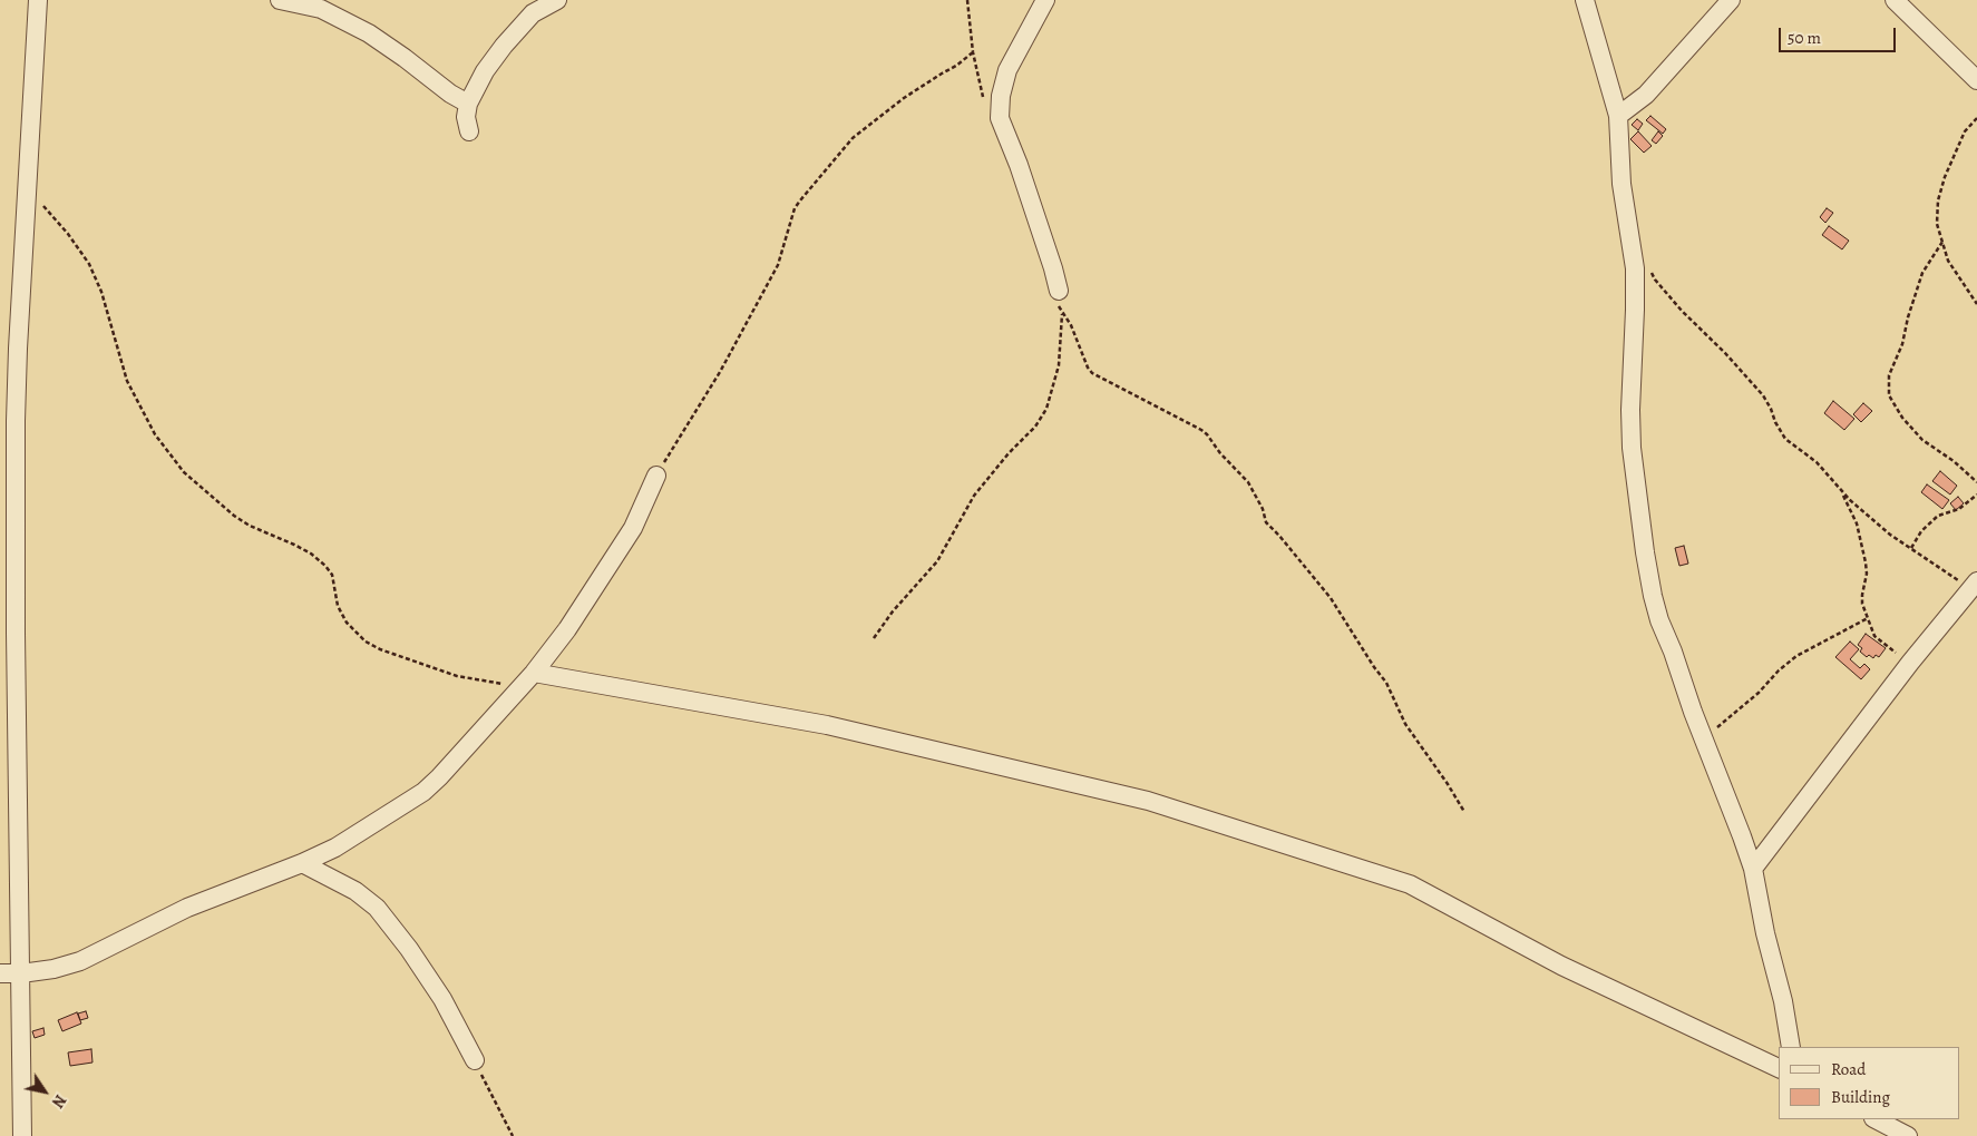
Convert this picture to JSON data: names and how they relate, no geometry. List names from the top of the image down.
{
  "legend": ["Road", "Building"],
  "scale_bar": "50 m",
  "north": "bottom right"
}
